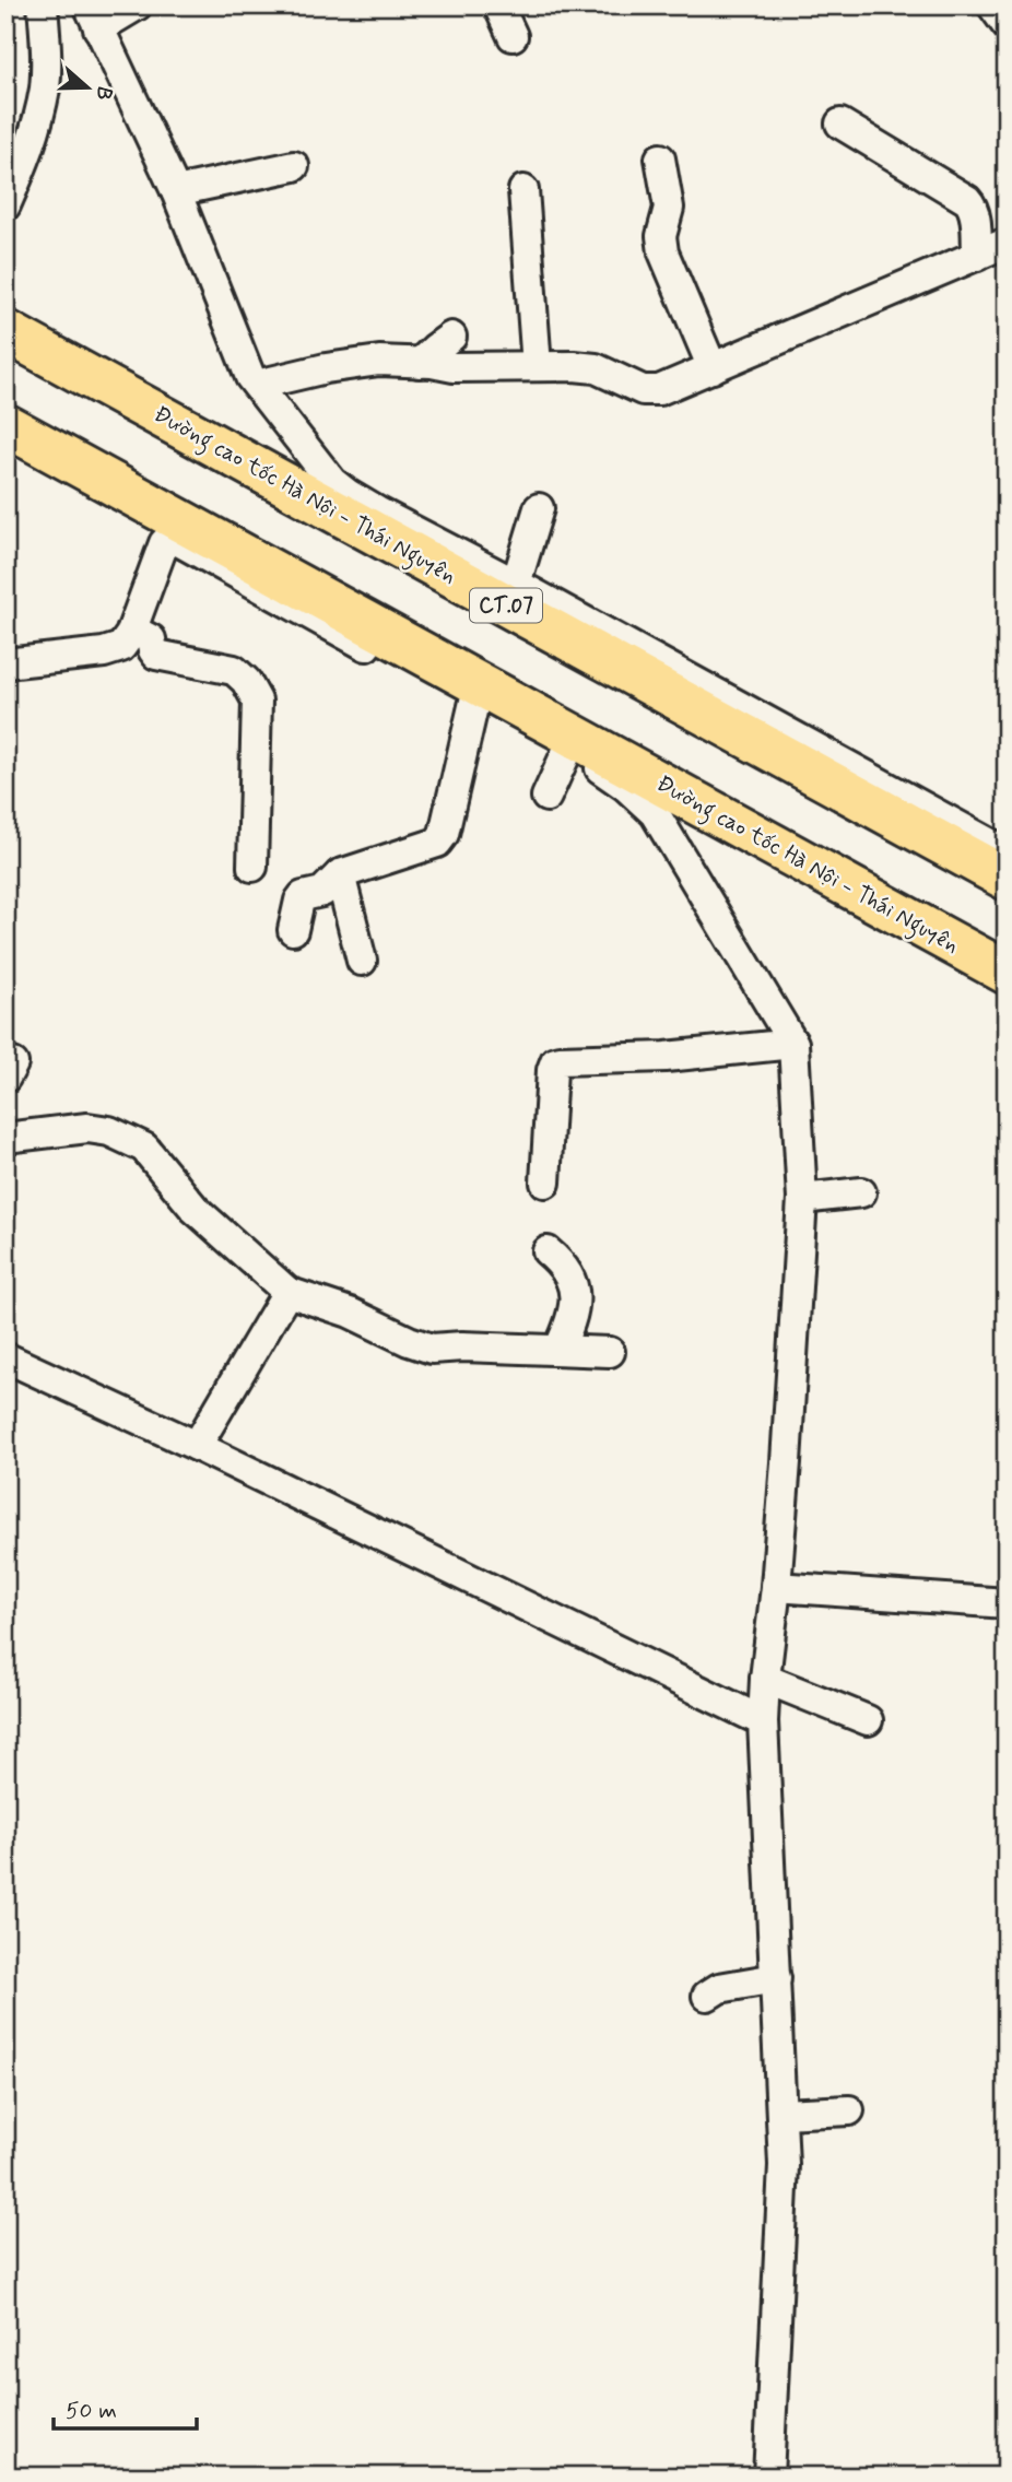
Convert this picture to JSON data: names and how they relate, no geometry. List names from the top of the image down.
{
  "streets": {
    "highway": ["Đường cao tốc Hà Nội - Thái Nguyên", "CT.07"]
  },
  "scale_bar": "50 m",
  "north": "right"
}
